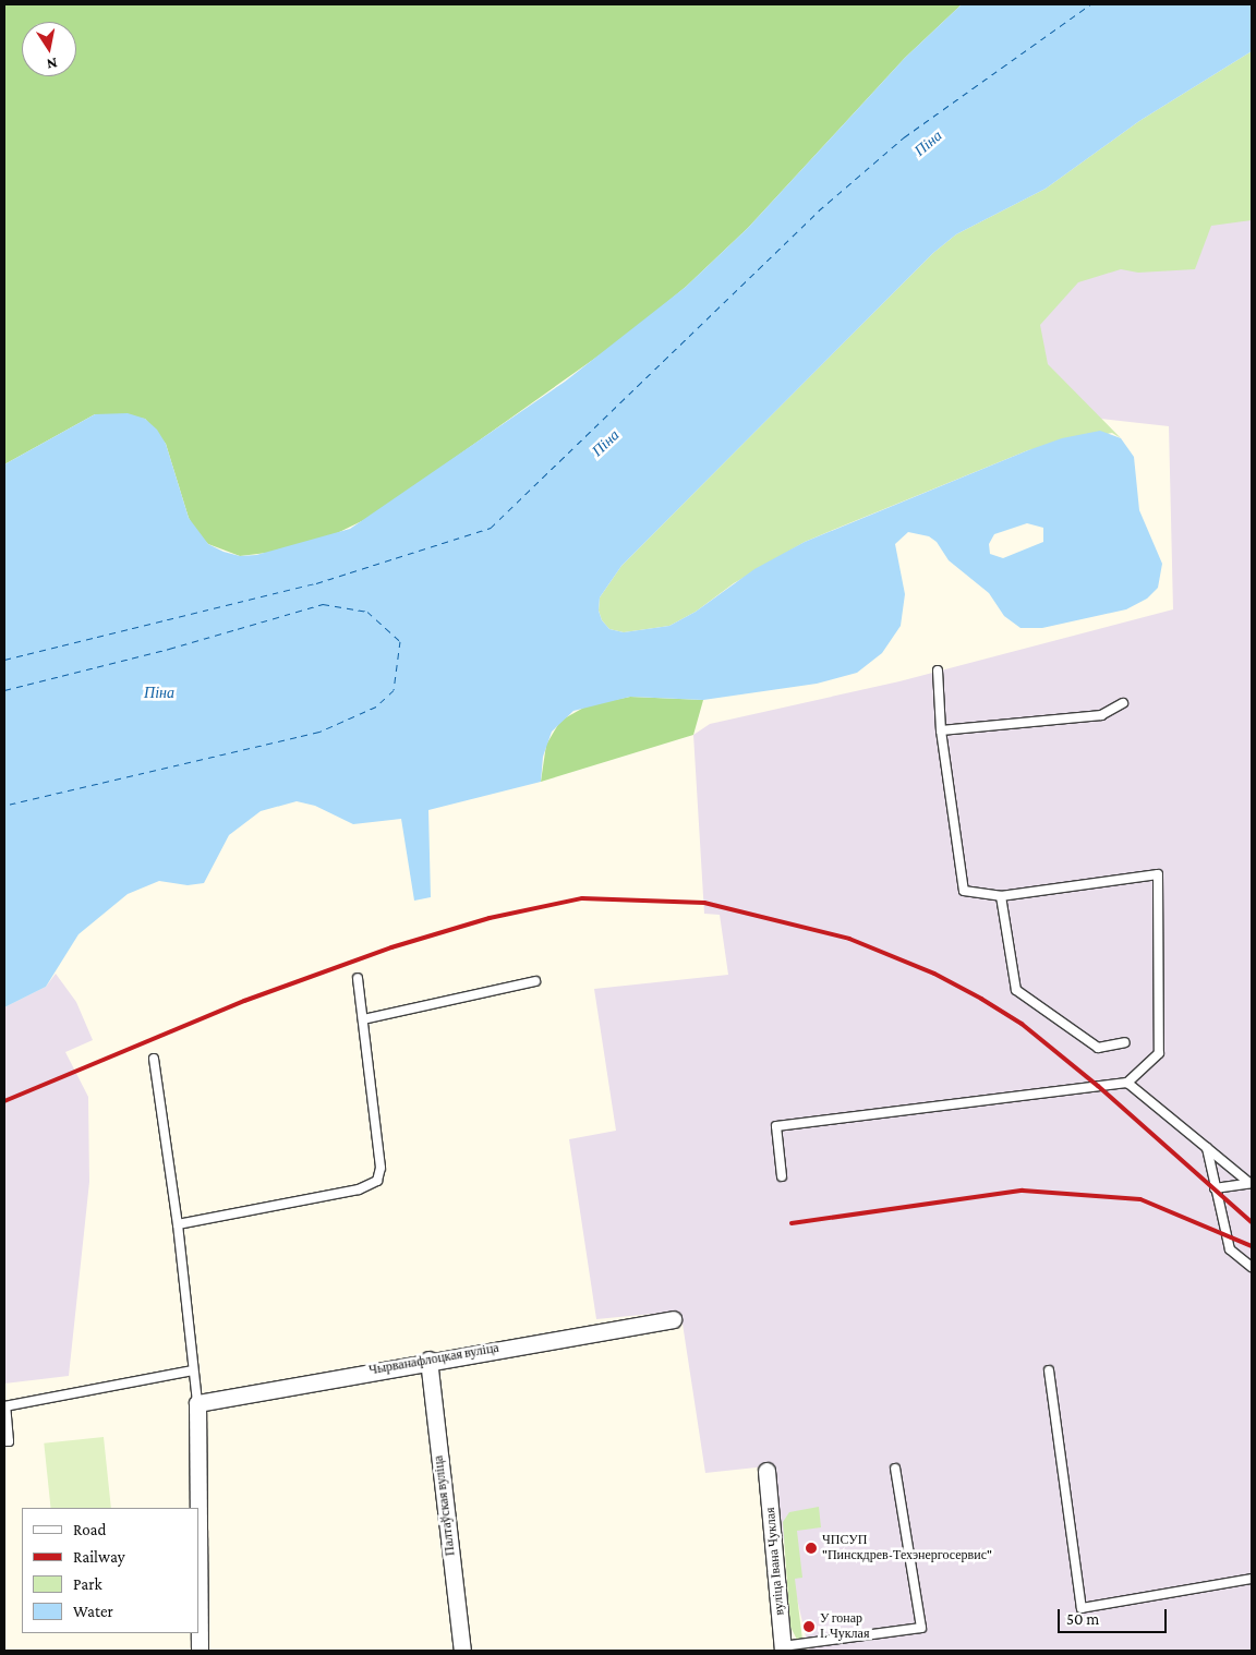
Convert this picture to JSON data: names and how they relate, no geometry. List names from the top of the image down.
{
  "streets": {
    "street": ["Чырванафлоцкая вуліца", "Палтаўская вуліца", "вуліца Івана Чуклая"]
  },
  "crossings": [
    ["Чырванафлоцкая вуліца", "Палтаўская вуліца"]
  ],
  "water": ["Піна"],
  "places": ["ЧПСУП \"Пинскдрев-Техэнергосервис\"", "У гонар І. Чуклая"],
  "legend": [
    "Road",
    "Railway",
    "Park",
    "Water"
  ],
  "scale_bar": "50 m",
  "north": "bottom"
}
